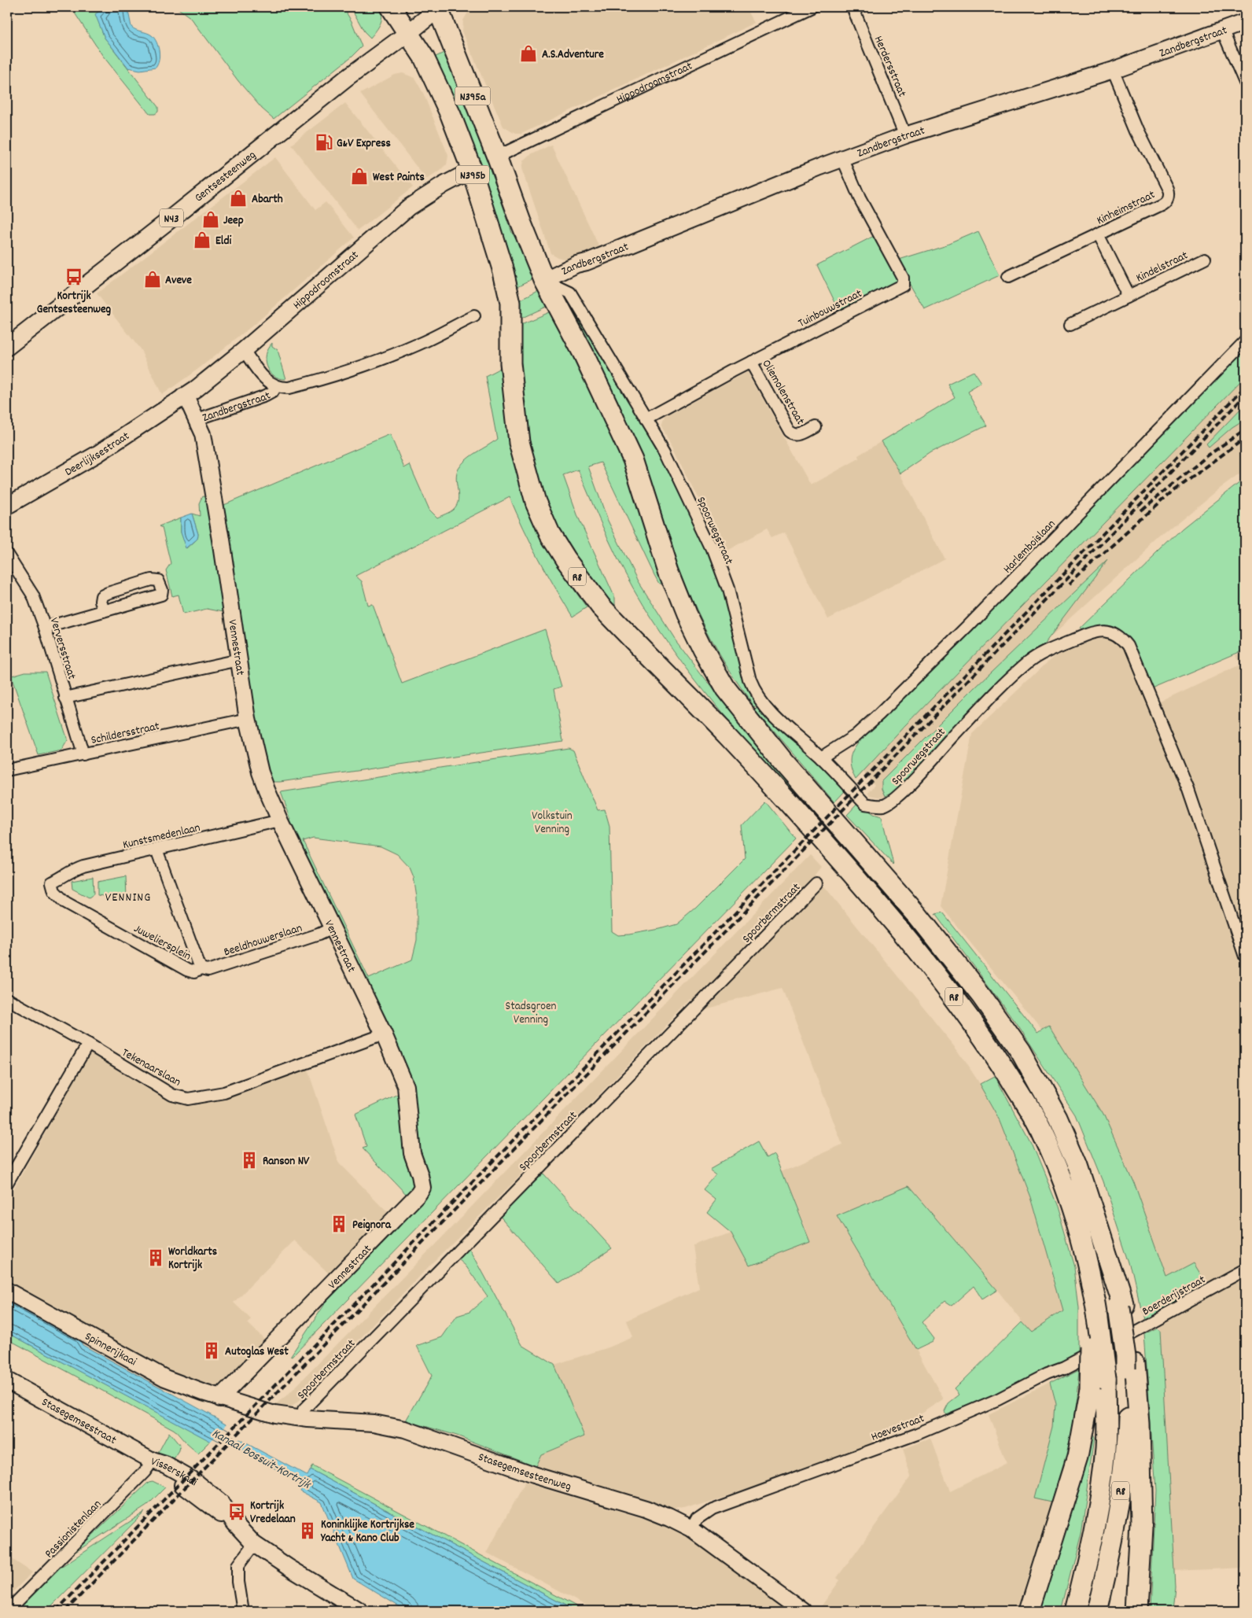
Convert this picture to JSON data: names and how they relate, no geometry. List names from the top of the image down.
{
  "streets": {
    "highway": ["N395a", "N395b", "R8"],
    "main road": ["Gentsesteenweg", "N43"],
    "street": [
      "Zandbergstraat",
      "Herdersstraat",
      "Hippodroomstraat",
      "Kinheimstraat",
      "Kindelstraat",
      "Tuinbouwstraat",
      "Oliemolenstraat",
      "Deerlijksestraat",
      "Spoorwegstraat",
      "Harlemboislaan",
      "Vennestraat",
      "Verversstraat",
      "Schildersstraat",
      "Kunstsmedenlaan",
      "Spoorbermstraat",
      "Beeldhouwerslaan",
      "Juweliersplein",
      "Tekenaarslaan",
      "Boerderijstraat",
      "Spinnerijkaai",
      "Stasegemsestraat",
      "Hoevestraat",
      "Stasegemsesteenweg",
      "Visserskaai",
      "Passionistenlaan"
    ]
  },
  "crossings": [
    ["Zandbergstraat", "Herdersstraat"],
    ["Zandbergstraat", "Hippodroomstraat"],
    ["Zandbergstraat", "N395a"],
    ["Zandbergstraat", "Kinheimstraat"],
    ["Zandbergstraat", "Tuinbouwstraat"],
    ["Zandbergstraat", "Deerlijksestraat"],
    ["Zandbergstraat", "Spoorwegstraat"],
    ["Zandbergstraat", "R8"],
    ["Zandbergstraat", "Vennestraat"],
    ["Hippodroomstraat", "N395a"],
    ["Hippodroomstraat", "N395b"],
    ["Hippodroomstraat", "Deerlijksestraat"],
    ["N395a", "Gentsesteenweg"],
    ["N395a", "Spoorwegstraat"],
    ["N395a", "R8"],
    ["N395b", "Gentsesteenweg"],
    ["N395b", "R8"],
    ["Kinheimstraat", "Kindelstraat"],
    ["Tuinbouwstraat", "Oliemolenstraat"],
    ["Tuinbouwstraat", "Spoorwegstraat"],
    ["Spoorwegstraat", "Harlemboislaan"],
    ["Spoorwegstraat", "R8"],
    ["Vennestraat", "Schildersstraat"],
    ["Vennestraat", "Kunstsmedenlaan"],
    ["Vennestraat", "Beeldhouwerslaan"],
    ["Vennestraat", "Tekenaarslaan"],
    ["Vennestraat", "Spinnerijkaai"],
    ["Vennestraat", "Stasegemsesteenweg"],
    ["Verversstraat", "Schildersstraat"],
    ["Kunstsmedenlaan", "Juweliersplein"],
    ["Spoorbermstraat", "Stasegemsesteenweg"],
    ["Beeldhouwerslaan", "Juweliersplein"],
    ["Boerderijstraat", "Hoevestraat"],
    ["Spinnerijkaai", "Stasegemsesteenweg"],
    ["Stasegemsestraat", "Visserskaai"],
    ["Stasegemsestraat", "Passionistenlaan"],
    ["Hoevestraat", "Stasegemsesteenweg"],
    ["Visserskaai", "Passionistenlaan"]
  ],
  "districts": ["VENNING"],
  "water": ["Kanaal Bossuit-Kortrijk"],
  "parks": ["Volkstuin Venning", "Stadsgroen Venning"],
  "places": {
    "shop": [
      "A.S.Adventure",
      "West Paints",
      "Abarth",
      "Jeep",
      "Eldi",
      "Aveve"
    ],
    "fuel station": ["G&V Express"],
    "bus stop": ["Kortrijk Gentsesteenweg", "Kortrijk Vredelaan"],
    "building": [
      "Ranson NV",
      "Peignora",
      "Worldkarts Kortrijk",
      "Autoglas West",
      "Koninklijke Kortrijkse Yacht & Kano Club"
    ]
  }
}
